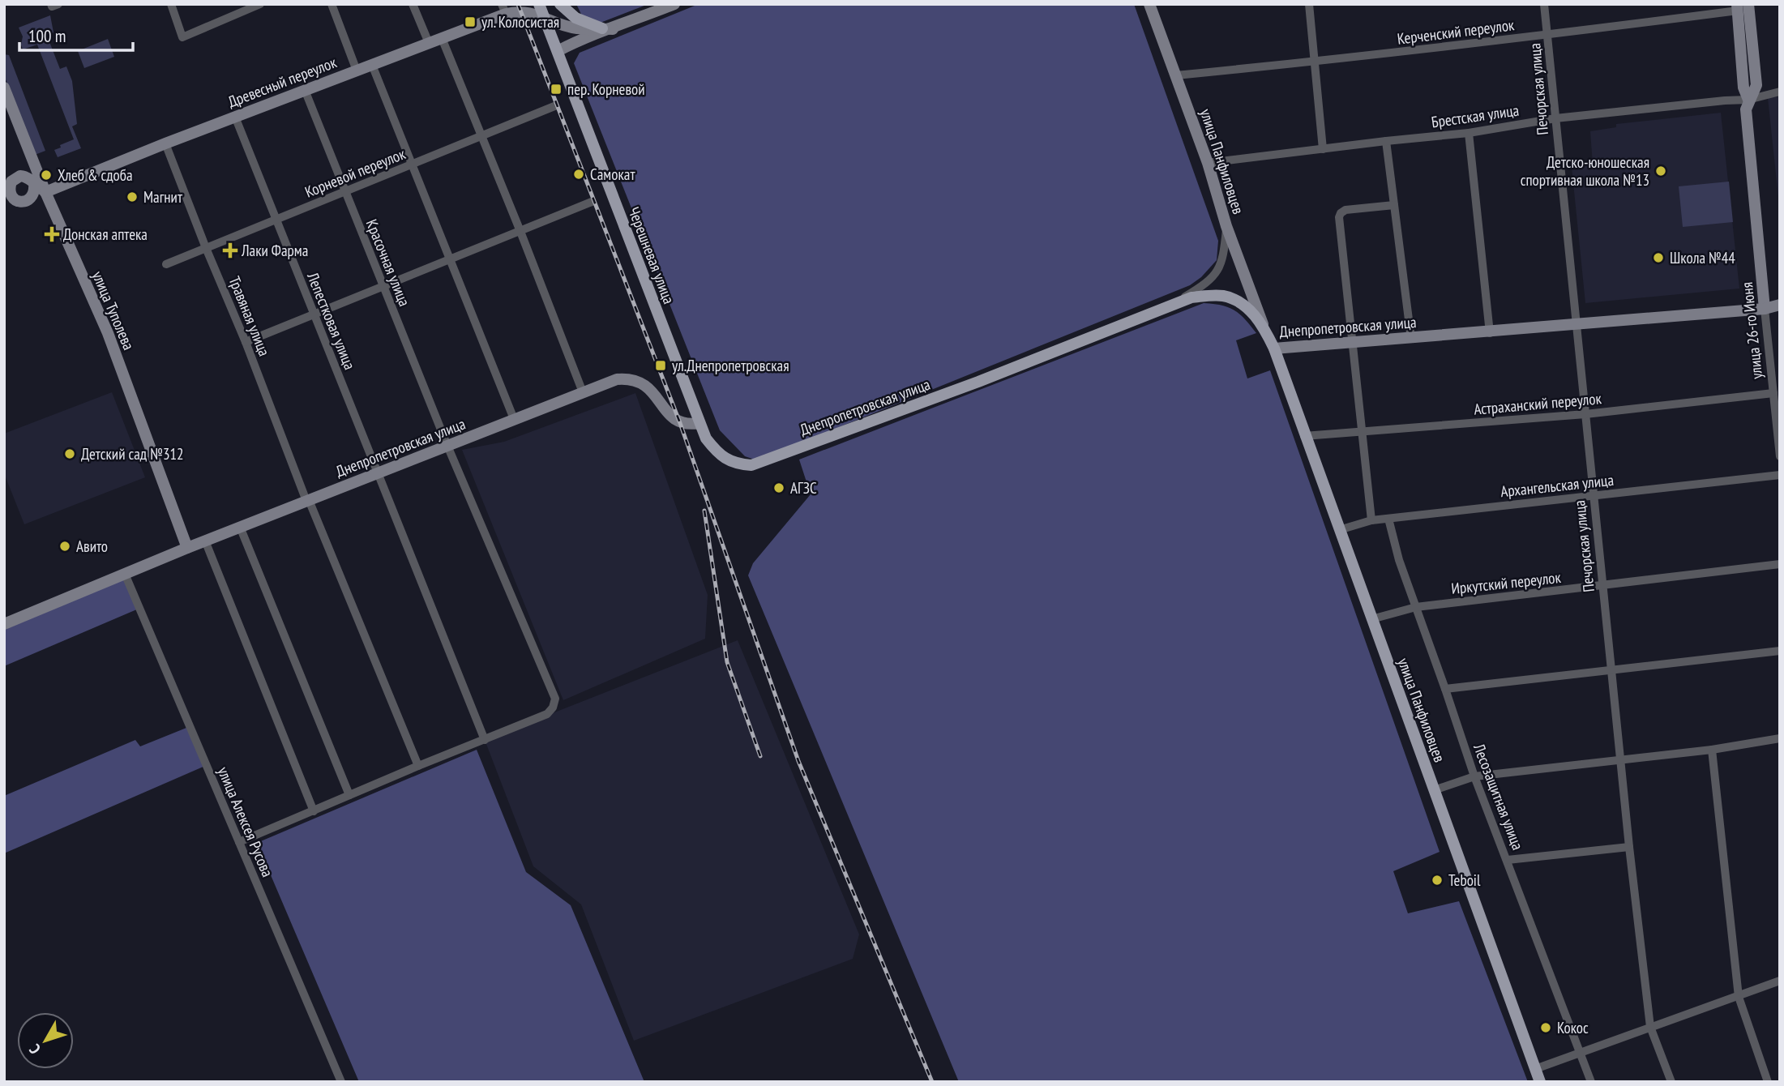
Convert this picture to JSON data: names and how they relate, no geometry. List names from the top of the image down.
{
  "streets": {
    "main road": ["улица Панфиловцев", "Черешневая улица", "Днепропетровская улица"],
    "street": [
      "Керченский переулок",
      "Древесный переулок",
      "Печорская улица",
      "Брестская улица",
      "Корневой переулок",
      "Красочная улица",
      "улица Туполева",
      "Травяная улица",
      "Лепестковая улица",
      "улица 26-го Июня",
      "Астраханский переулок",
      "Архангельская улица",
      "Иркутский переулок",
      "Лесозащитная улица",
      "улица Алексея Русова"
    ]
  },
  "crossings": [
    ["Керченский переулок", "Печорская улица"],
    ["Керченский переулок", "улица Панфиловцев"],
    ["Керченский переулок", "улица 26-го Июня"],
    ["Древесный переулок", "Черешневая улица"],
    ["Древесный переулок", "Красочная улица"],
    ["Древесный переулок", "улица Туполева"],
    ["Древесный переулок", "Травяная улица"],
    ["Древесный переулок", "Лепестковая улица"],
    ["Печорская улица", "Брестская улица"],
    ["Печорская улица", "Днепропетровская улица"],
    ["Печорская улица", "Астраханский переулок"],
    ["Печорская улица", "Архангельская улица"],
    ["Печорская улица", "Иркутский переулок"],
    ["Брестская улица", "улица Панфиловцев"],
    ["Брестская улица", "улица 26-го Июня"],
    ["улица Панфиловцев", "Днепропетровская улица"],
    ["улица Панфиловцев", "Астраханский переулок"],
    ["улица Панфиловцев", "Архангельская улица"],
    ["улица Панфиловцев", "Иркутский переулок"],
    ["Корневой переулок", "Красочная улица"],
    ["Корневой переулок", "Травяная улица"],
    ["Корневой переулок", "Лепестковая улица"],
    ["Черешневая улица", "Днепропетровская улица"],
    ["Красочная улица", "Лепестковая улица"],
    ["Красочная улица", "Днепропетровская улица"],
    ["улица Туполева", "Днепропетровская улица"],
    ["Травяная улица", "Днепропетровская улица"],
    ["Лепестковая улица", "Днепропетровская улица"],
    ["Днепропетровская улица", "улица 26-го Июня"],
    ["Днепропетровская улица", "улица Алексея Русова"],
    ["улица 26-го Июня", "Астраханский переулок"],
    ["Архангельская улица", "Лесозащитная улица"],
    ["Иркутский переулок", "Лесозащитная улица"]
  ],
  "places": {
    "transit": ["ул. Колосистая", "пер. Корневой", "ул.Днепропетровская"],
    "other": [
      "Детско-юношеская спортивная школа №13",
      "Самокат",
      "Хлеб & сдоба",
      "Магнит",
      "Школа №44",
      "Детский сад №312",
      "АГЗС",
      "Авито",
      "Teboil",
      "Кокос"
    ],
    "health": ["Донская аптека", "Лаки Фарма"]
  },
  "scale_bar": "100 m",
  "north": "bottom left"
}
